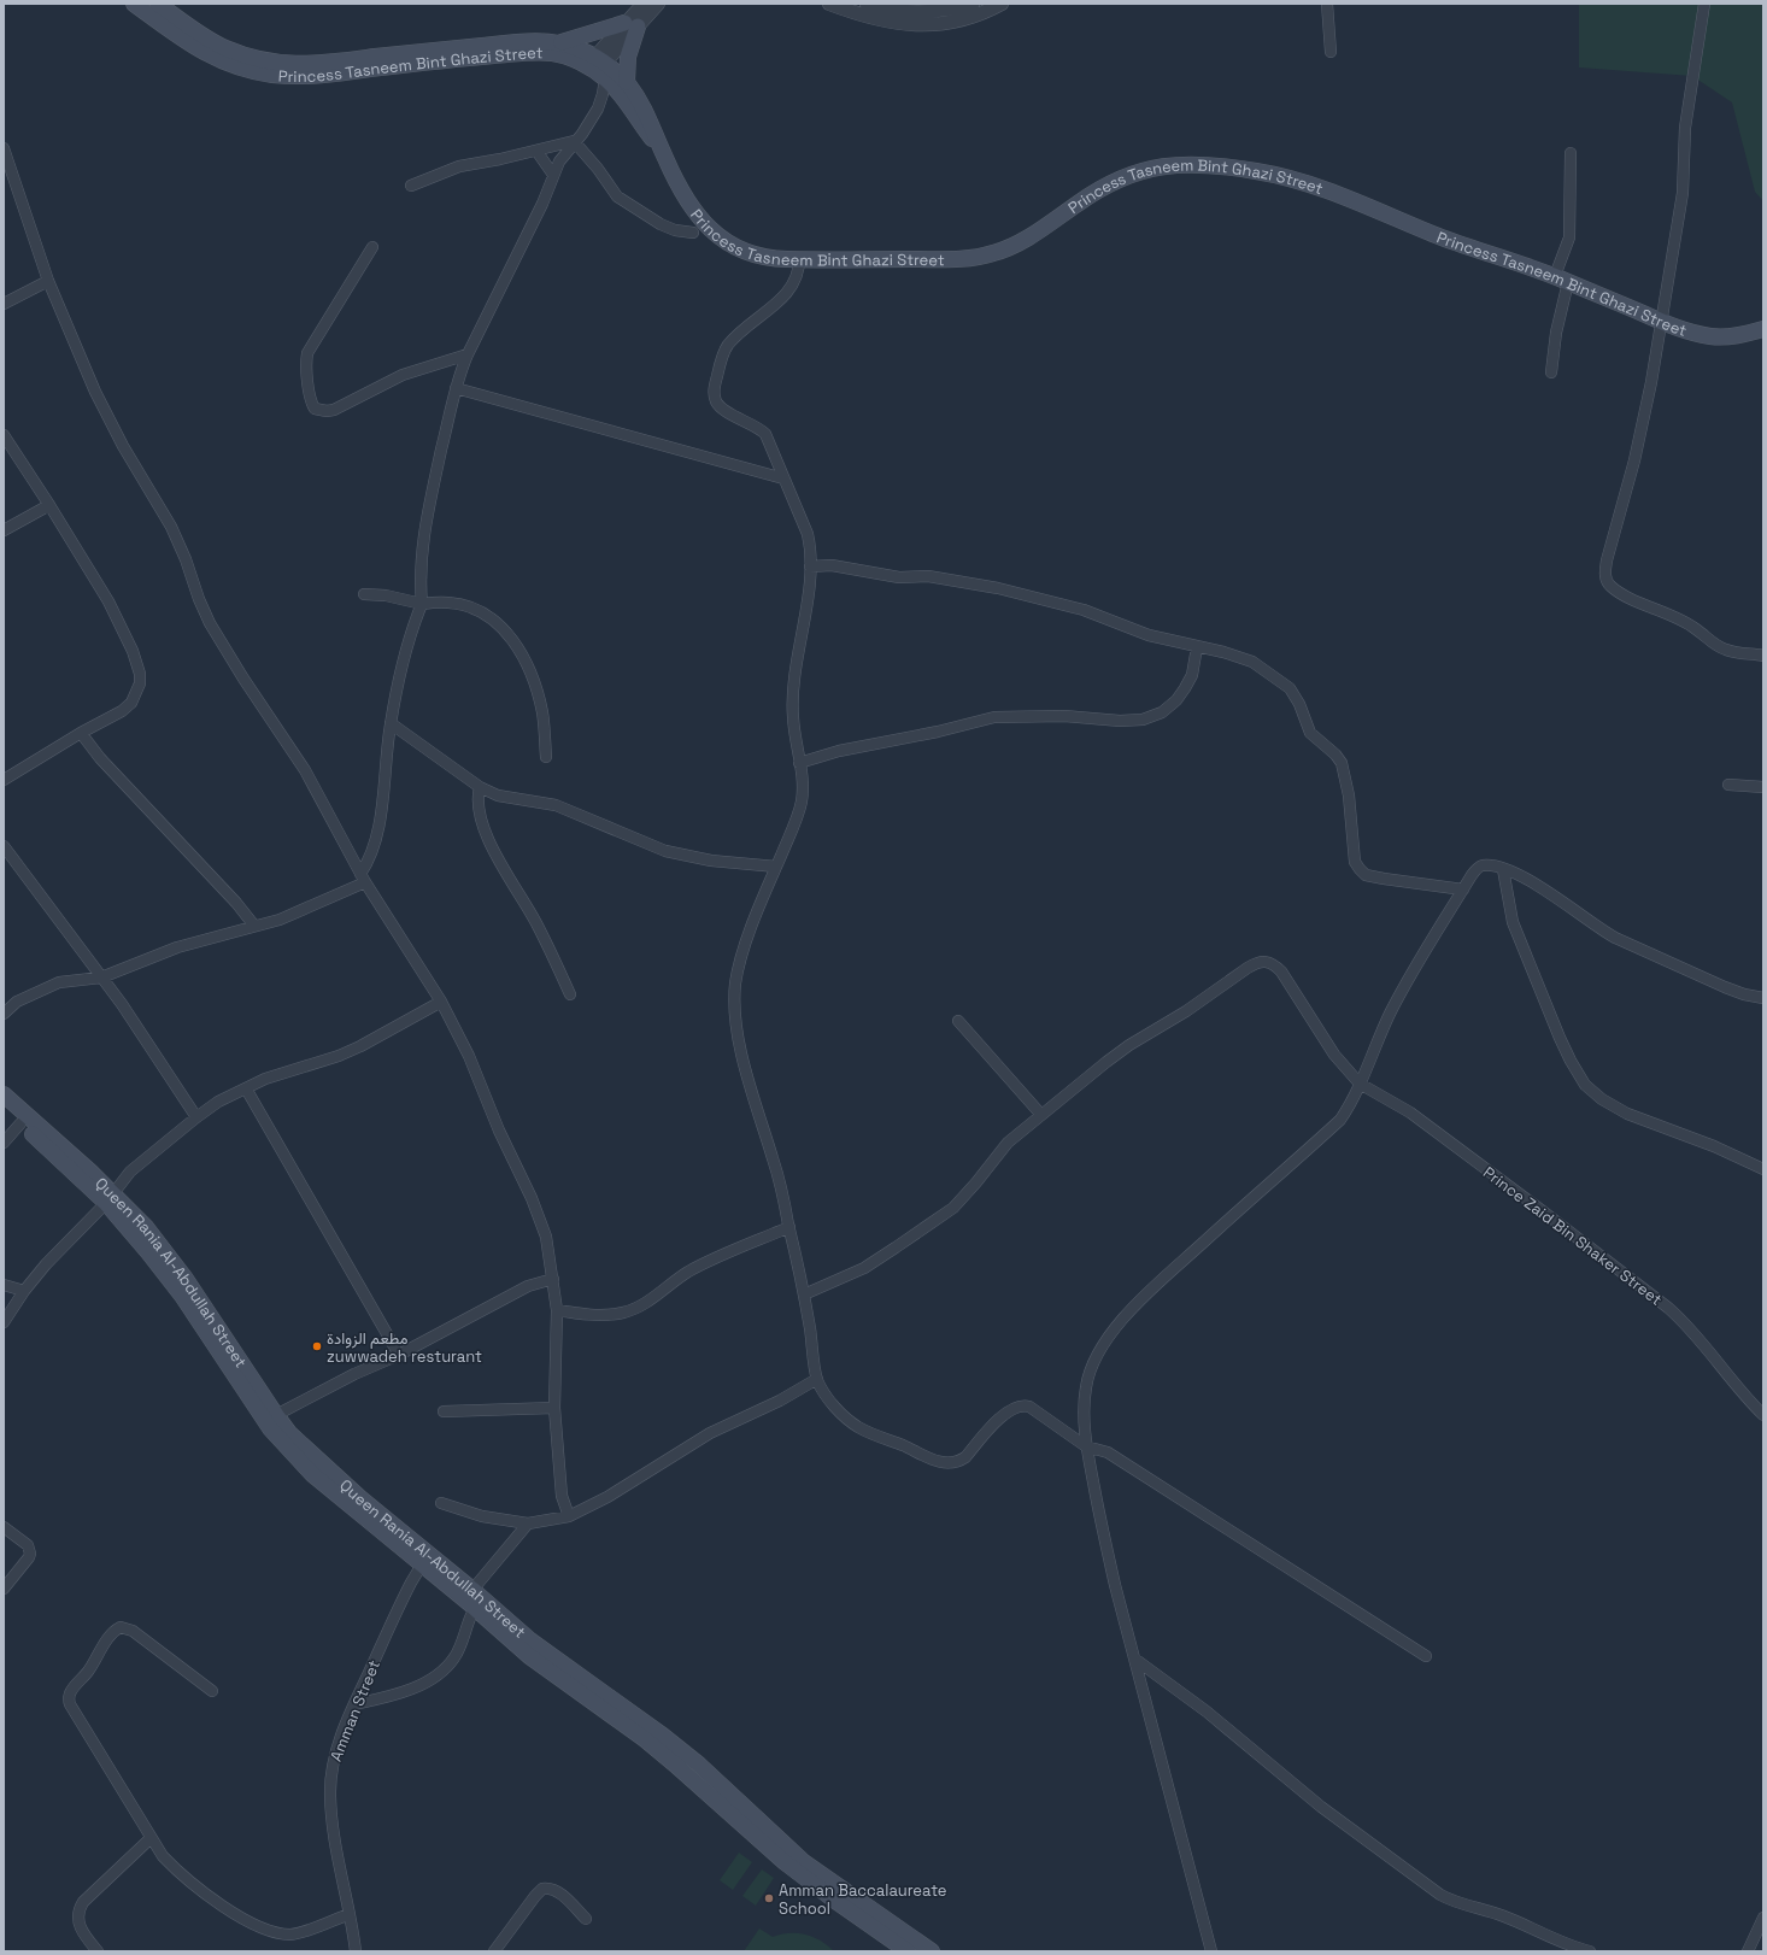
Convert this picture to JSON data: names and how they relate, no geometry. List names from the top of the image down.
{
  "streets": {
    "main road": ["Princess Tasneem Bint Ghazi Street", "Queen Rania Al-Abdullah Street"],
    "street": ["Prince Zaid Bin Shaker Street", "Amman Street"]
  },
  "crossings": [
    ["Queen Rania Al-Abdullah Street", "Amman Street"]
  ],
  "places": ["مطعم الزوادة zuwwadeh resturant", "Amman Baccalaureate School"]
}
